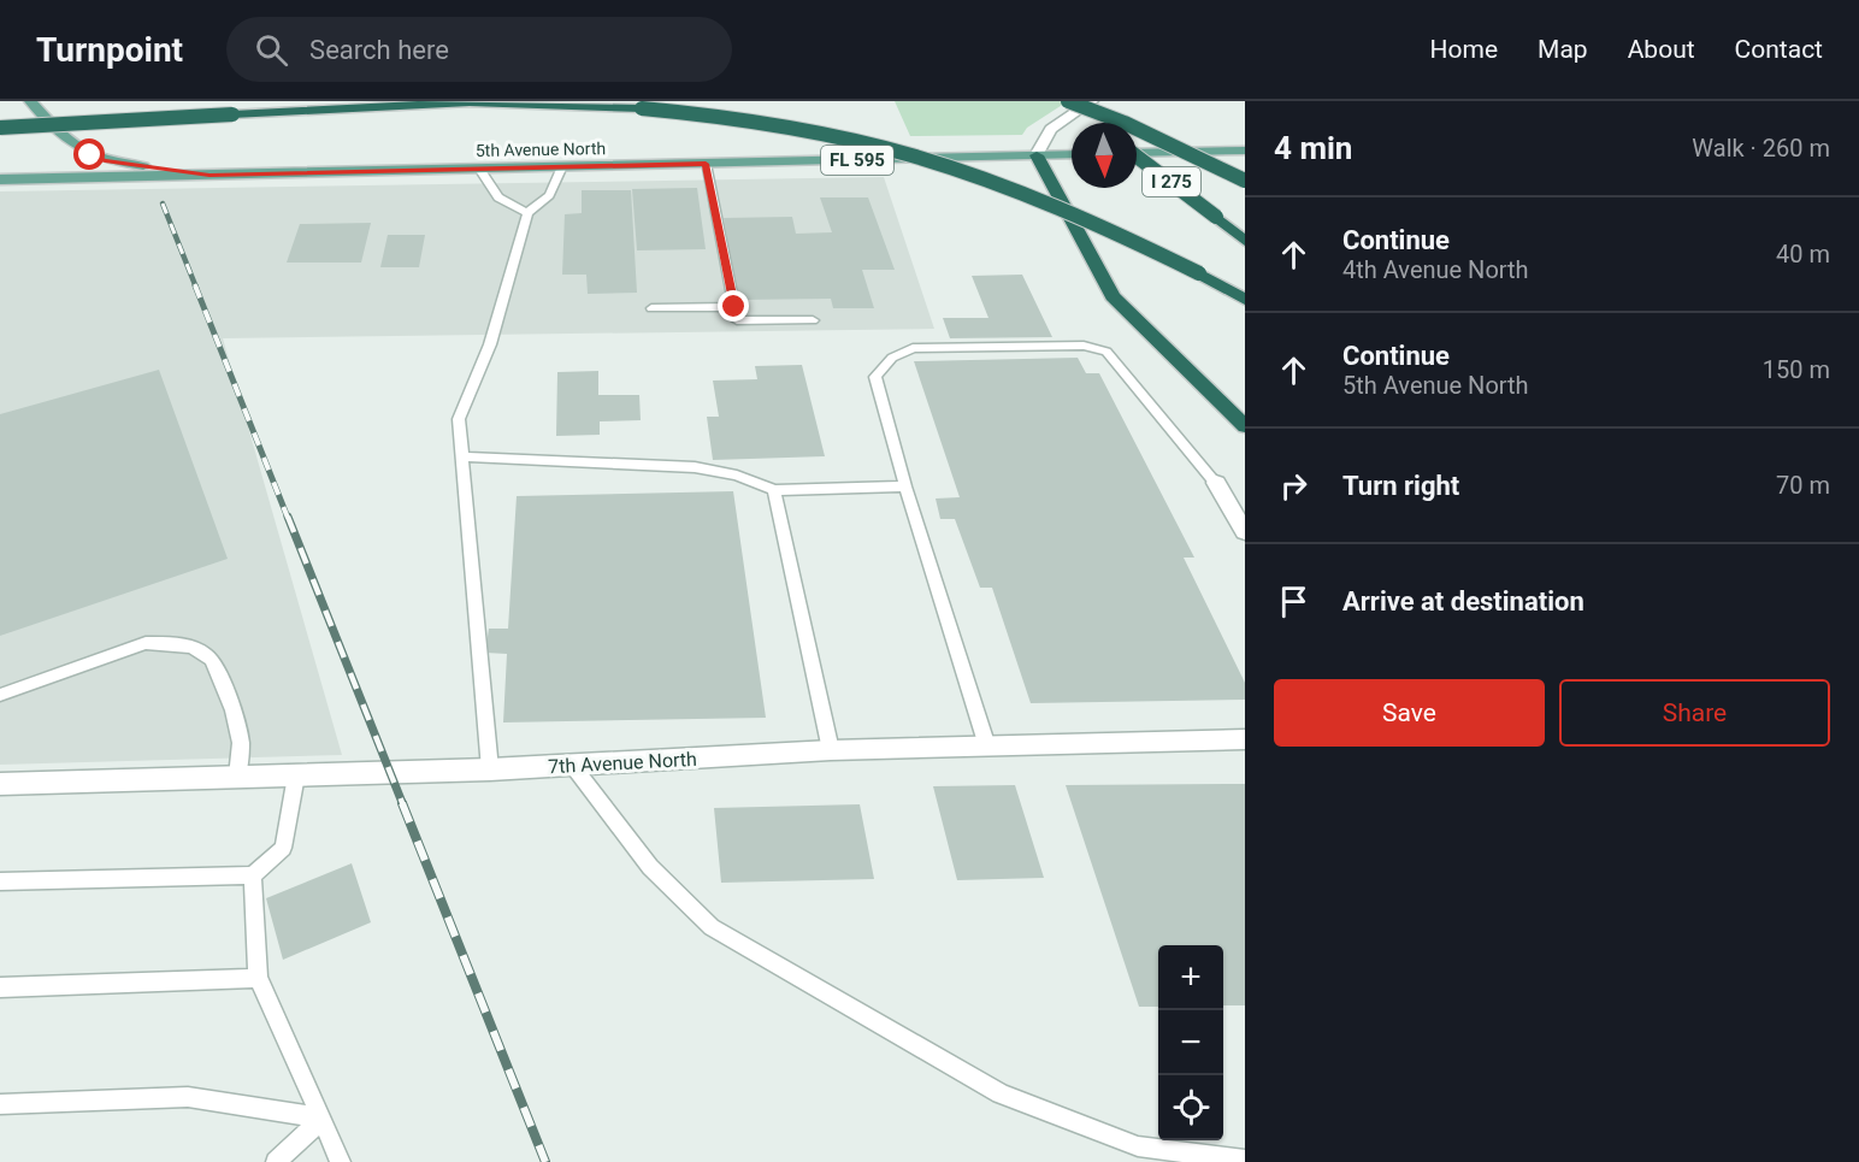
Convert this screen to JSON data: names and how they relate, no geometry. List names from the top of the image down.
{
  "streets": {
    "highway": ["I 275"],
    "main road": ["5th Avenue North", "FL 595"],
    "street": ["7th Avenue North"]
  },
  "crossings": [
    ["5th Avenue North", "FL 595"]
  ],
  "north": "bottom",
  "page": {
    "header": "Turnpoint",
    "search": "Search here",
    "nav": [
      "Home",
      "Map",
      "About",
      "Contact"
    ],
    "heading": ["4 min", "Walk · 260 m"],
    "list": [
      ["Continue", "4th Avenue North", "40 m"],
      ["Continue", "5th Avenue North", "150 m"],
      ["Turn right", "70 m"],
      "Arrive at destination"
    ],
    "buttons": ["Save", "Share"],
    "map_buttons": ["+", "−"]
  }
}
